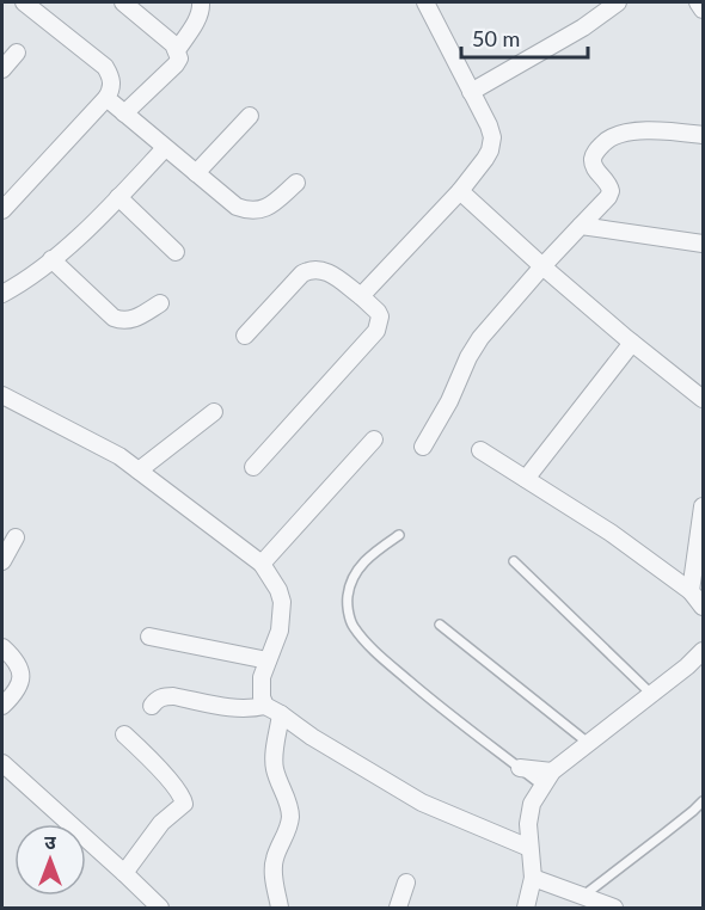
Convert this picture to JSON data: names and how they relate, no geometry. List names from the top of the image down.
{
  "scale_bar": "50 m",
  "north": "top"
}
